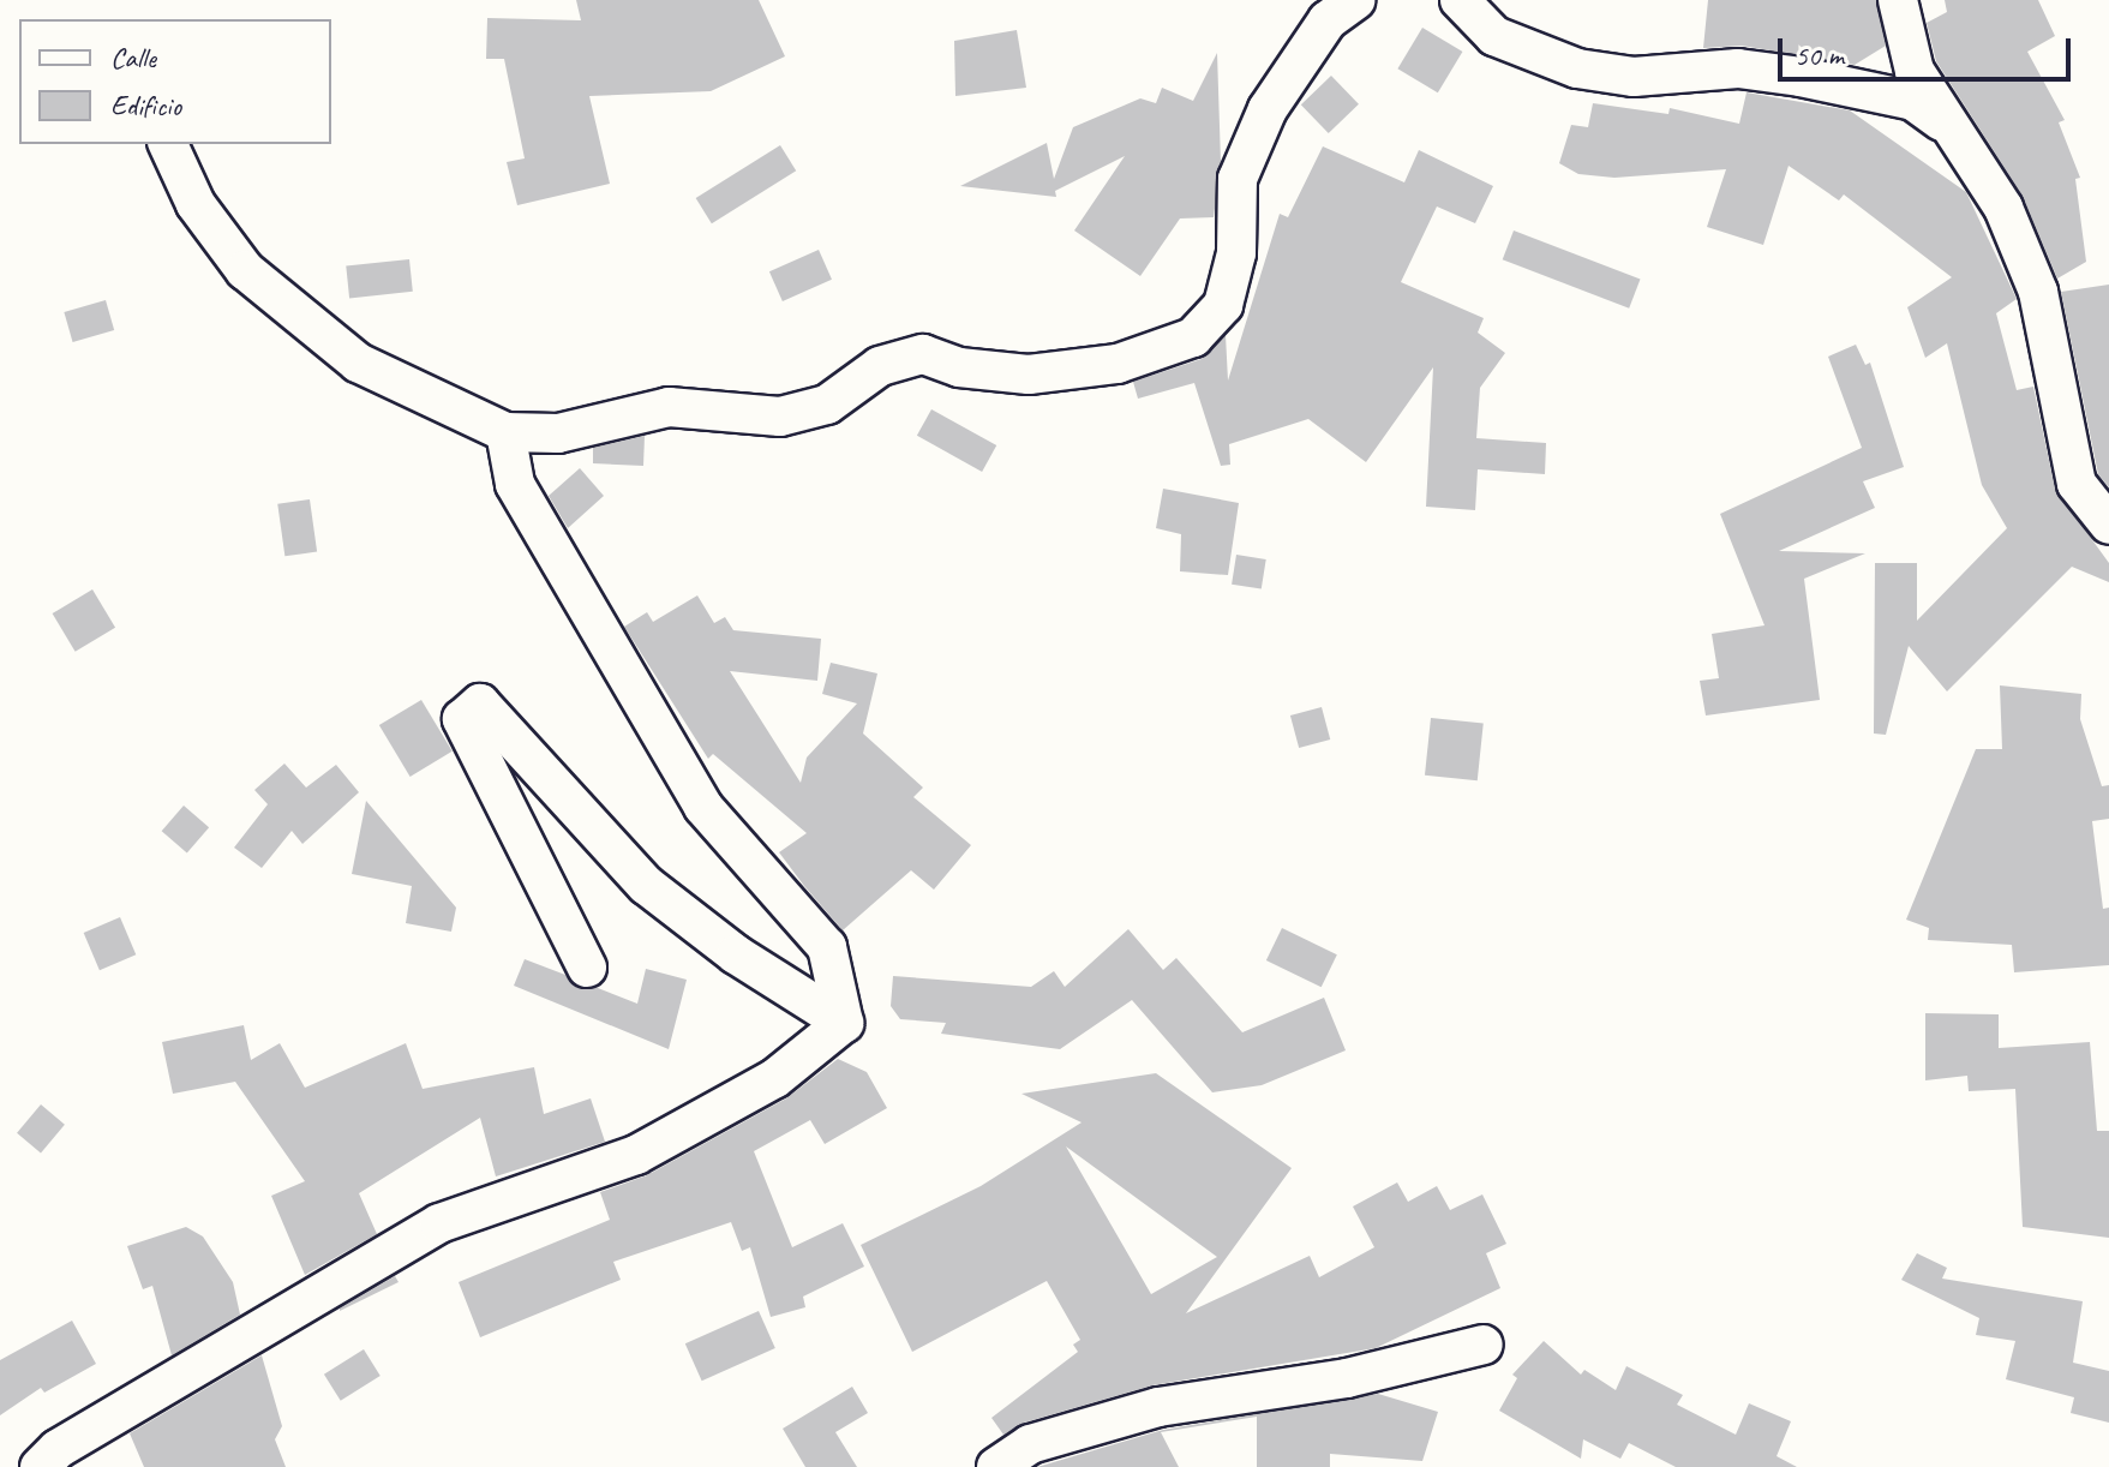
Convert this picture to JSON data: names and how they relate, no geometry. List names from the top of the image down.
{
  "legend": ["Calle", "Edificio"],
  "scale_bar": "50 m"
}
